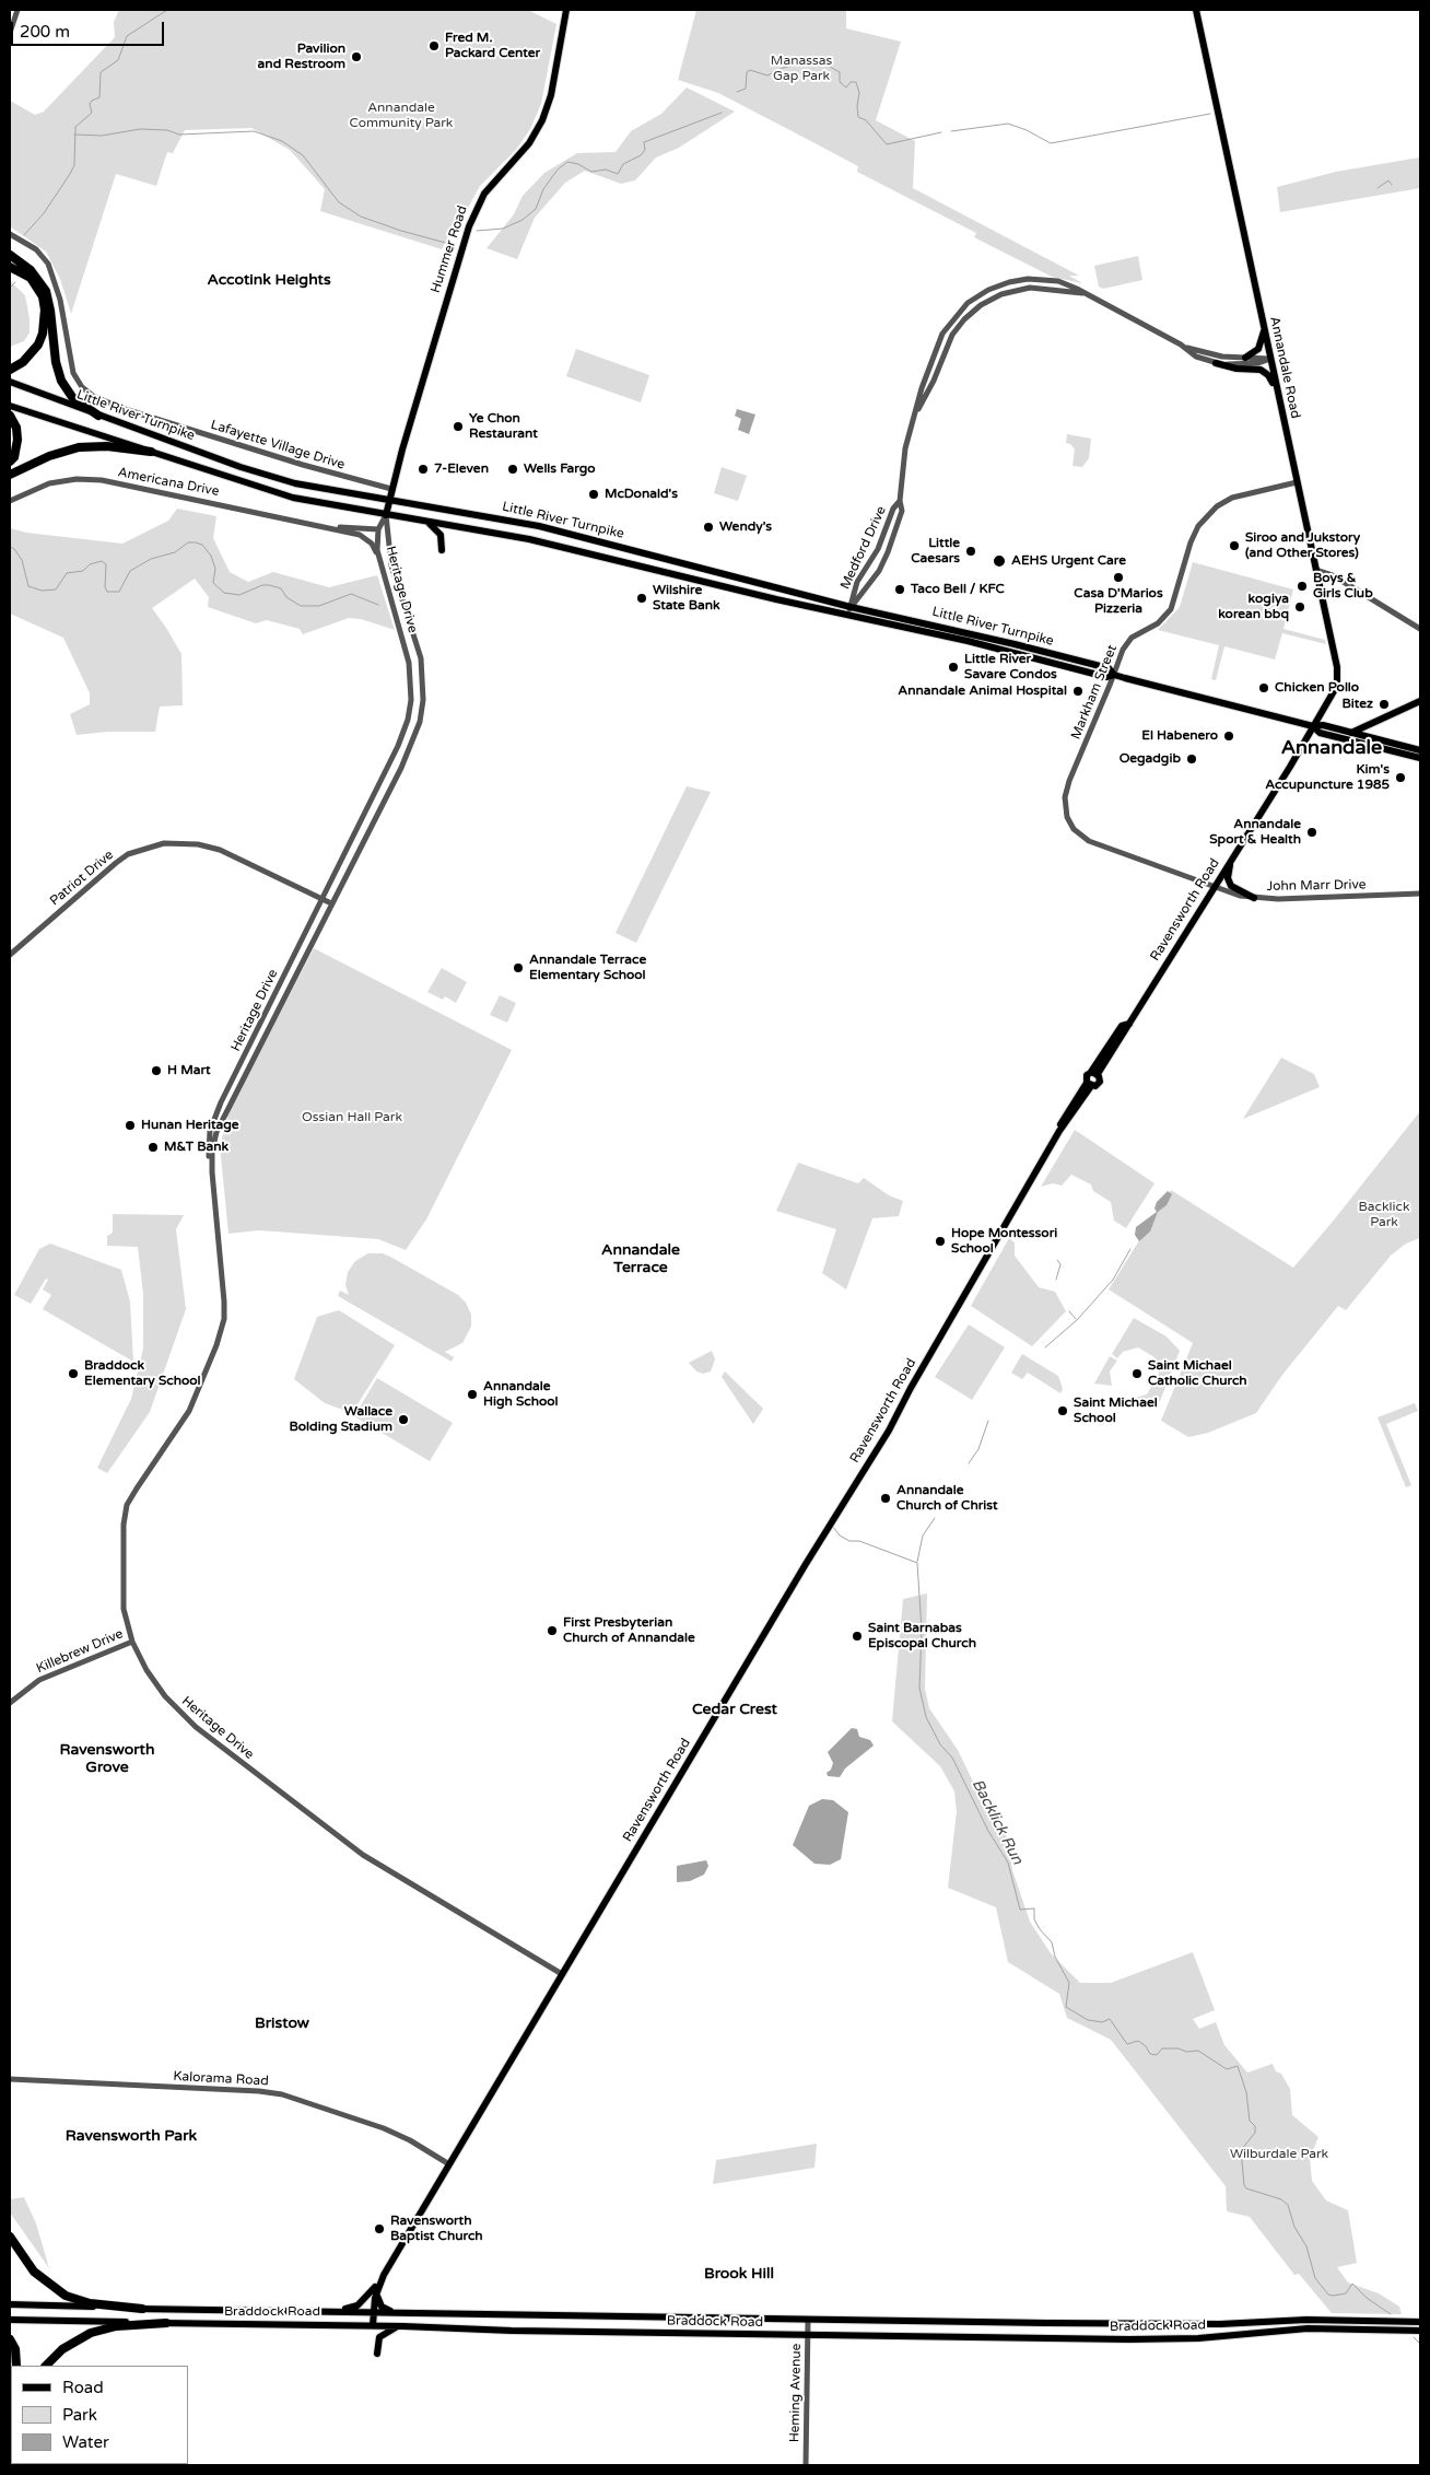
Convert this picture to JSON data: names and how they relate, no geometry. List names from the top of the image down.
{
  "streets": {
    "main road": [
      "Hummer Road",
      "Annandale Road",
      "Little River Turnpike",
      "Ravensworth Road",
      "Braddock Road"
    ],
    "street": [
      "Lafayette Village Drive",
      "Americana Drive",
      "Medford Drive",
      "Heritage Drive",
      "Markham Street",
      "Patriot Drive",
      "John Marr Drive",
      "Killebrew Drive",
      "Kalorama Road",
      "Heming Avenue"
    ]
  },
  "crossings": [
    ["Hummer Road", "Little River Turnpike"],
    ["Hummer Road", "Lafayette Village Drive"],
    ["Hummer Road", "Heritage Drive"],
    ["Annandale Road", "Little River Turnpike"],
    ["Annandale Road", "Medford Drive"],
    ["Annandale Road", "Markham Street"],
    ["Annandale Road", "Ravensworth Road"],
    ["Little River Turnpike", "Medford Drive"],
    ["Little River Turnpike", "Heritage Drive"],
    ["Little River Turnpike", "Markham Street"],
    ["Little River Turnpike", "Ravensworth Road"],
    ["Americana Drive", "Heritage Drive"],
    ["Heritage Drive", "Patriot Drive"],
    ["Heritage Drive", "Ravensworth Road"],
    ["Heritage Drive", "Killebrew Drive"],
    ["Markham Street", "John Marr Drive"],
    ["John Marr Drive", "Ravensworth Road"],
    ["Ravensworth Road", "Kalorama Road"],
    ["Ravensworth Road", "Braddock Road"],
    ["Braddock Road", "Heming Avenue"]
  ],
  "districts": [
    "Accotink Heights",
    "Annandale",
    "Annandale Terrace",
    "Cedar Crest",
    "Ravensworth Grove",
    "Bristow",
    "Ravensworth Park",
    "Brook Hill"
  ],
  "water": ["Backlick Run"],
  "parks": [
    "Manassas Gap Park",
    "Annandale Community Park",
    "Ossian Hall Park",
    "Backlick Park",
    "Wilburdale Park"
  ],
  "places": [
    "Fred M. Packard Center",
    "Pavilion and Restroom",
    "Ye Chon Restaurant",
    "7-Eleven",
    "Wells Fargo",
    "McDonald's",
    "Wendy's",
    "Siroo and Jukstory (and Other Stores)",
    "Little Caesars",
    "AEHS Urgent Care",
    "Casa D'Marios Pizzeria",
    "Boys & Girls Club",
    "Taco Bell / KFC",
    "Wilshire State Bank",
    "kogiya korean bbq",
    "Little River Savare Condos",
    "Chicken Pollo",
    "Annandale Animal Hospital",
    "Bitez",
    "El Habenero",
    "Oegadgib",
    "Kim's Accupuncture 1985",
    "Annandale Sport & Health",
    "Annandale Terrace Elementary School",
    "H Mart",
    "Hunan Heritage",
    "M&T Bank",
    "Hope Montessori School",
    "Braddock Elementary School",
    "Saint Michael Catholic Church",
    "Annandale High School",
    "Saint Michael School",
    "Wallace Bolding Stadium",
    "Annandale Church of Christ",
    "First Presbyterian Church of Annandale",
    "Saint Barnabas Episcopal Church",
    "Ravensworth Baptist Church"
  ],
  "legend": ["Road", "Park", "Water"],
  "scale_bar": "200 m"
}
